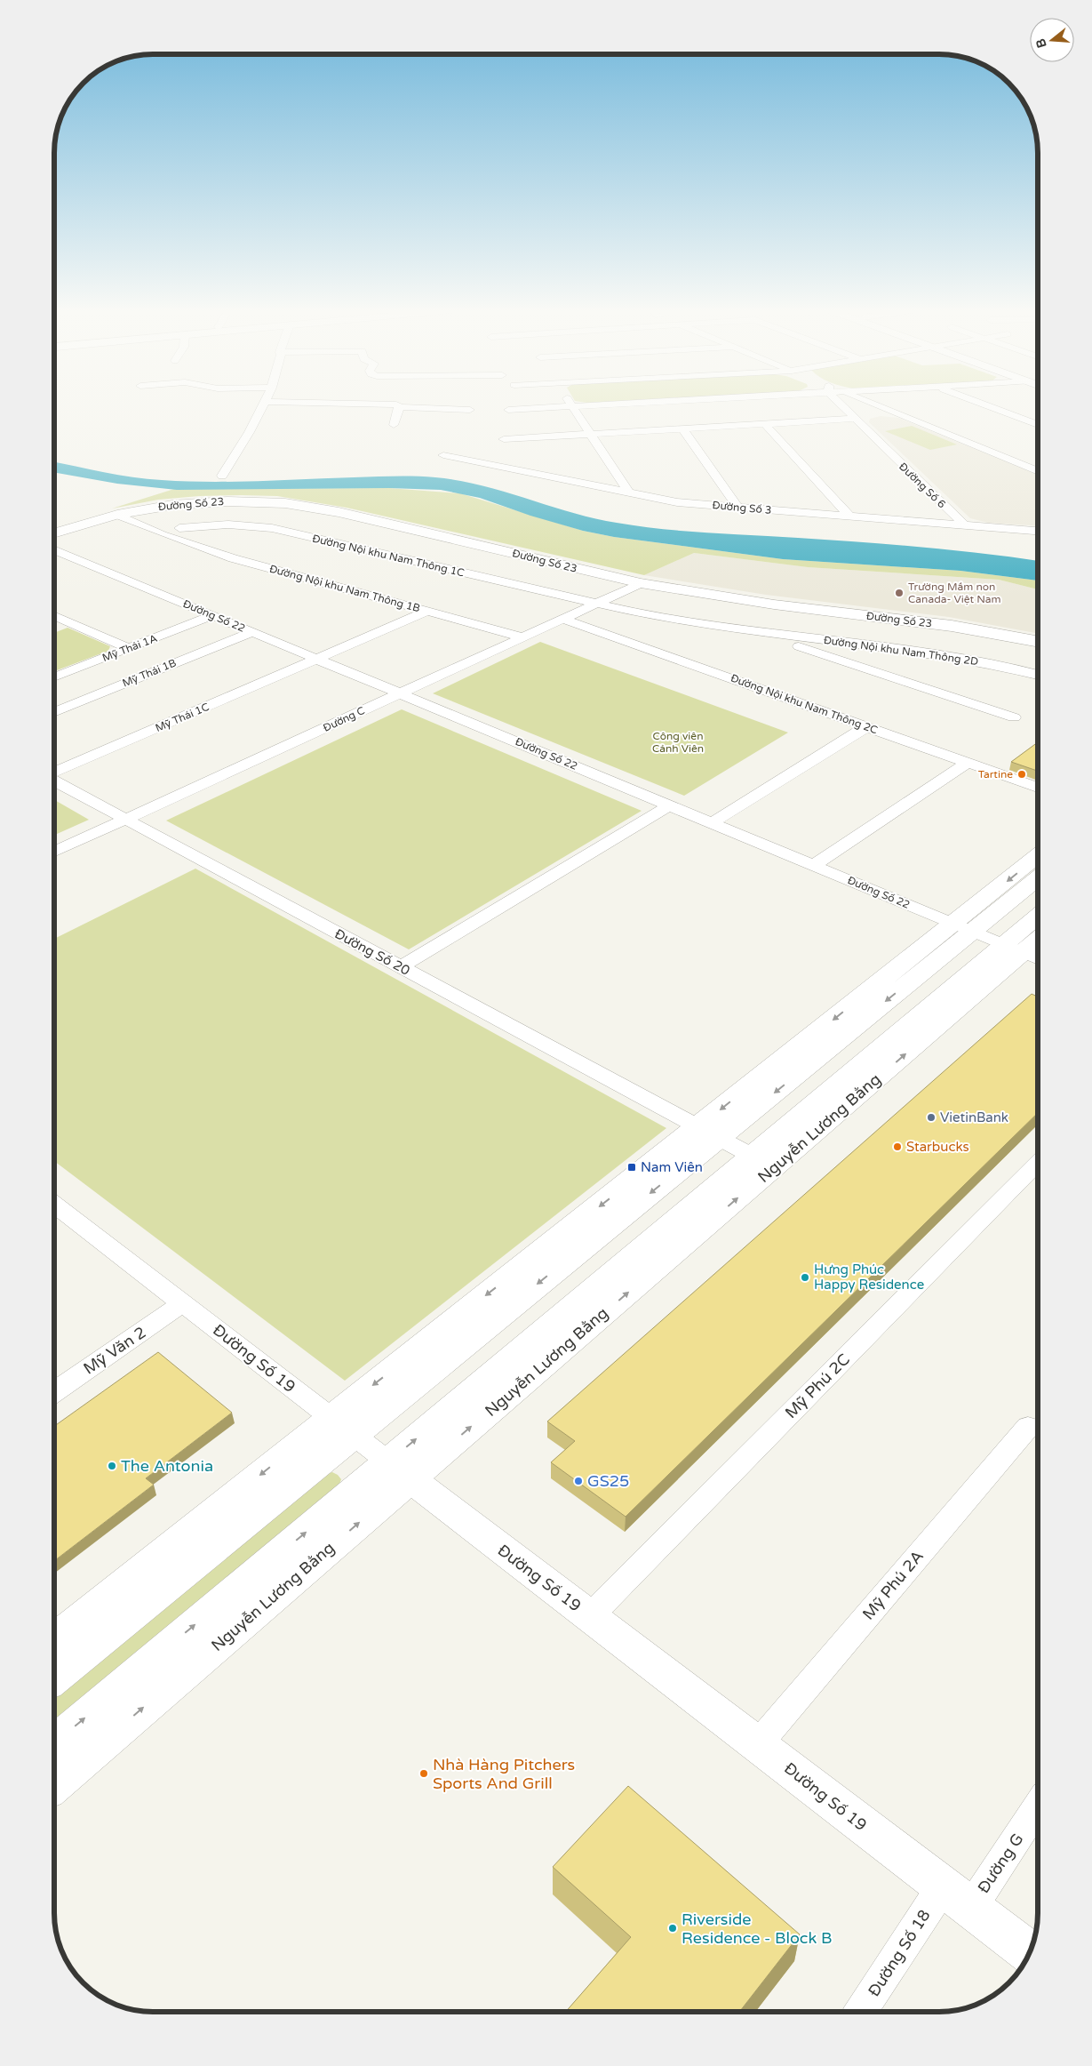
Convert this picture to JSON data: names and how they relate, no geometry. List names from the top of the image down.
{
  "streets": {
    "main road": ["Đường Số 23", "Nguyễn Lương Bằng", "Đường Số 19"],
    "street": [
      "Đường Số 6",
      "Đường Số 3",
      "Đường Nội khu Nam Thông 1C",
      "Đường Nội khu Nam Thông 1B",
      "Đường Số 22",
      "Mỹ Thái 1A",
      "Đường Nội khu Nam Thông 2D",
      "Mỹ Thái 1B",
      "Đường Nội khu Nam Thông 2C",
      "Mỹ Thái 1C",
      "Đường C",
      "Đường Số 20",
      "Mỹ Văn 2",
      "Mỹ Phú 2C",
      "Mỹ Phú 2A",
      "Đường G",
      "Đường Số 18"
    ]
  },
  "crossings": [
    ["Đường Số 6", "Đường Số 3"],
    ["Đường Số 23", "Đường Nội khu Nam Thông 1B"],
    ["Đường Số 23", "Đường C"],
    ["Đường Nội khu Nam Thông 1C", "Đường Nội khu Nam Thông 1B"],
    ["Đường Nội khu Nam Thông 1C", "Đường Nội khu Nam Thông 2D"],
    ["Đường Nội khu Nam Thông 1C", "Đường C"],
    ["Đường Nội khu Nam Thông 1B", "Mỹ Thái 1C"],
    ["Đường Nội khu Nam Thông 1B", "Đường C"],
    ["Đường Số 22", "Mỹ Thái 1A"],
    ["Đường Số 22", "Mỹ Thái 1B"],
    ["Đường Số 22", "Mỹ Thái 1C"],
    ["Đường Số 22", "Đường C"],
    ["Đường Số 22", "Nguyễn Lương Bằng"],
    ["Đường Nội khu Nam Thông 2D", "Đường C"],
    ["Đường Nội khu Nam Thông 2C", "Đường C"],
    ["Đường C", "Đường Số 20"],
    ["Đường Số 20", "Nguyễn Lương Bằng"],
    ["Nguyễn Lương Bằng", "Đường Số 19"],
    ["Mỹ Văn 2", "Đường Số 19"],
    ["Đường Số 19", "Mỹ Phú 2C"],
    ["Đường Số 19", "Mỹ Phú 2A"],
    ["Đường Số 19", "Đường G"],
    ["Đường Số 19", "Đường Số 18"],
    ["Đường G", "Đường Số 18"]
  ],
  "parks": ["Công viên Cảnh Viên"],
  "places": {
    "other": [
      "Trường Mầm non Canada- Việt Nam",
      "Tartine",
      "VietinBank",
      "Starbucks",
      "Hưng Phúc Happy Residence",
      "The Antonia",
      "GS25",
      "Nhà Hàng Pitchers Sports And Grill",
      "Riverside Residence - Block B"
    ],
    "transit": ["Nam Viên"]
  },
  "north": "left"
}
